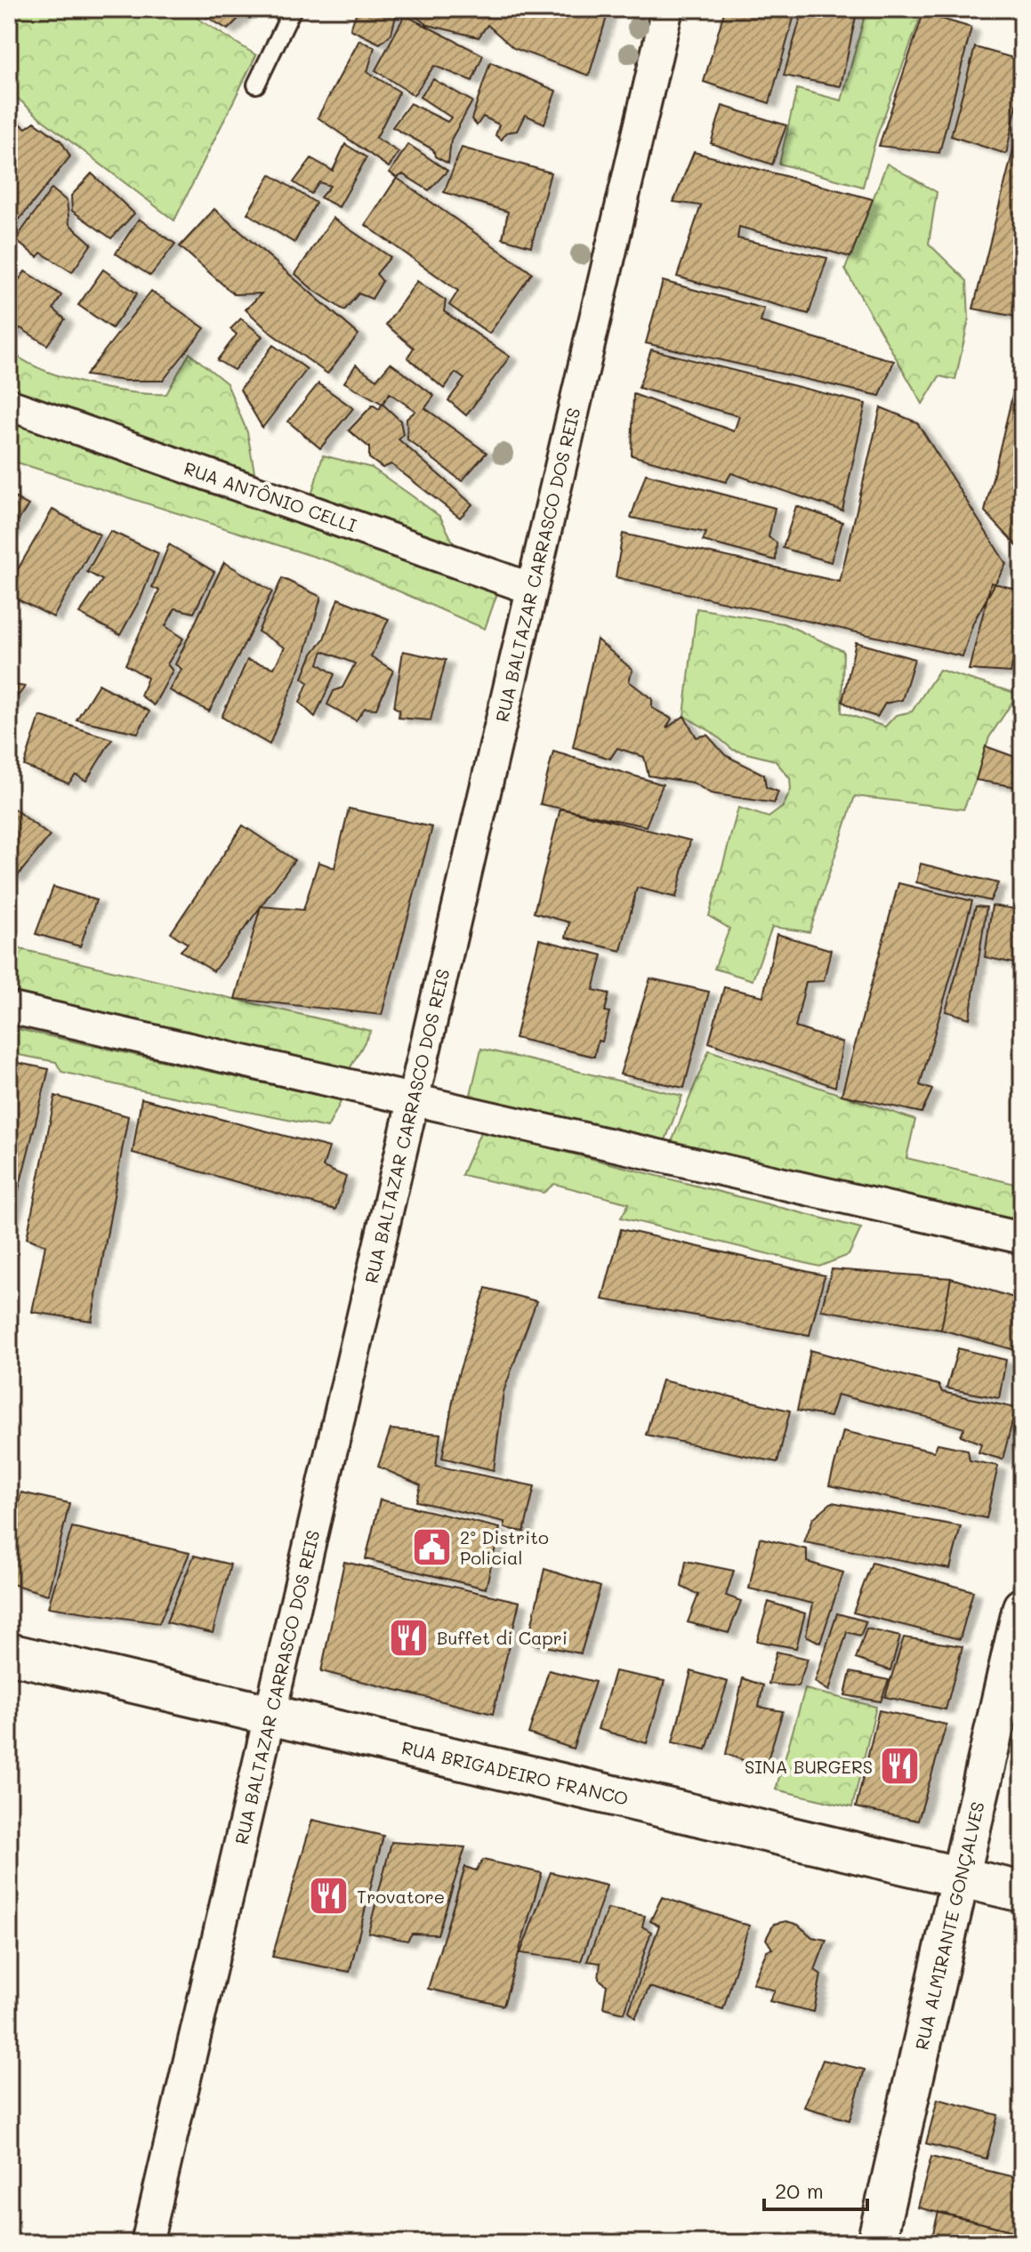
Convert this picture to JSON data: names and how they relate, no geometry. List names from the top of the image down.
{
  "streets": {
    "main road": ["RUA BRIGADEIRO FRANCO"],
    "street": ["RUA ANTÔNIO CELLI", "RUA BALTAZAR CARRASCO DOS REIS", "RUA ALMIRANTE GONÇALVES"]
  },
  "crossings": [
    ["RUA ANTÔNIO CELLI", "RUA BALTAZAR CARRASCO DOS REIS"],
    ["RUA BALTAZAR CARRASCO DOS REIS", "RUA BRIGADEIRO FRANCO"],
    ["RUA BRIGADEIRO FRANCO", "RUA ALMIRANTE GONÇALVES"]
  ],
  "places": {
    "public building": ["2º Distrito Policial"],
    "restaurant": ["Buffet di Capri", "SINA BURGERS", "Trovatore"]
  },
  "scale_bar": "20 m"
}
